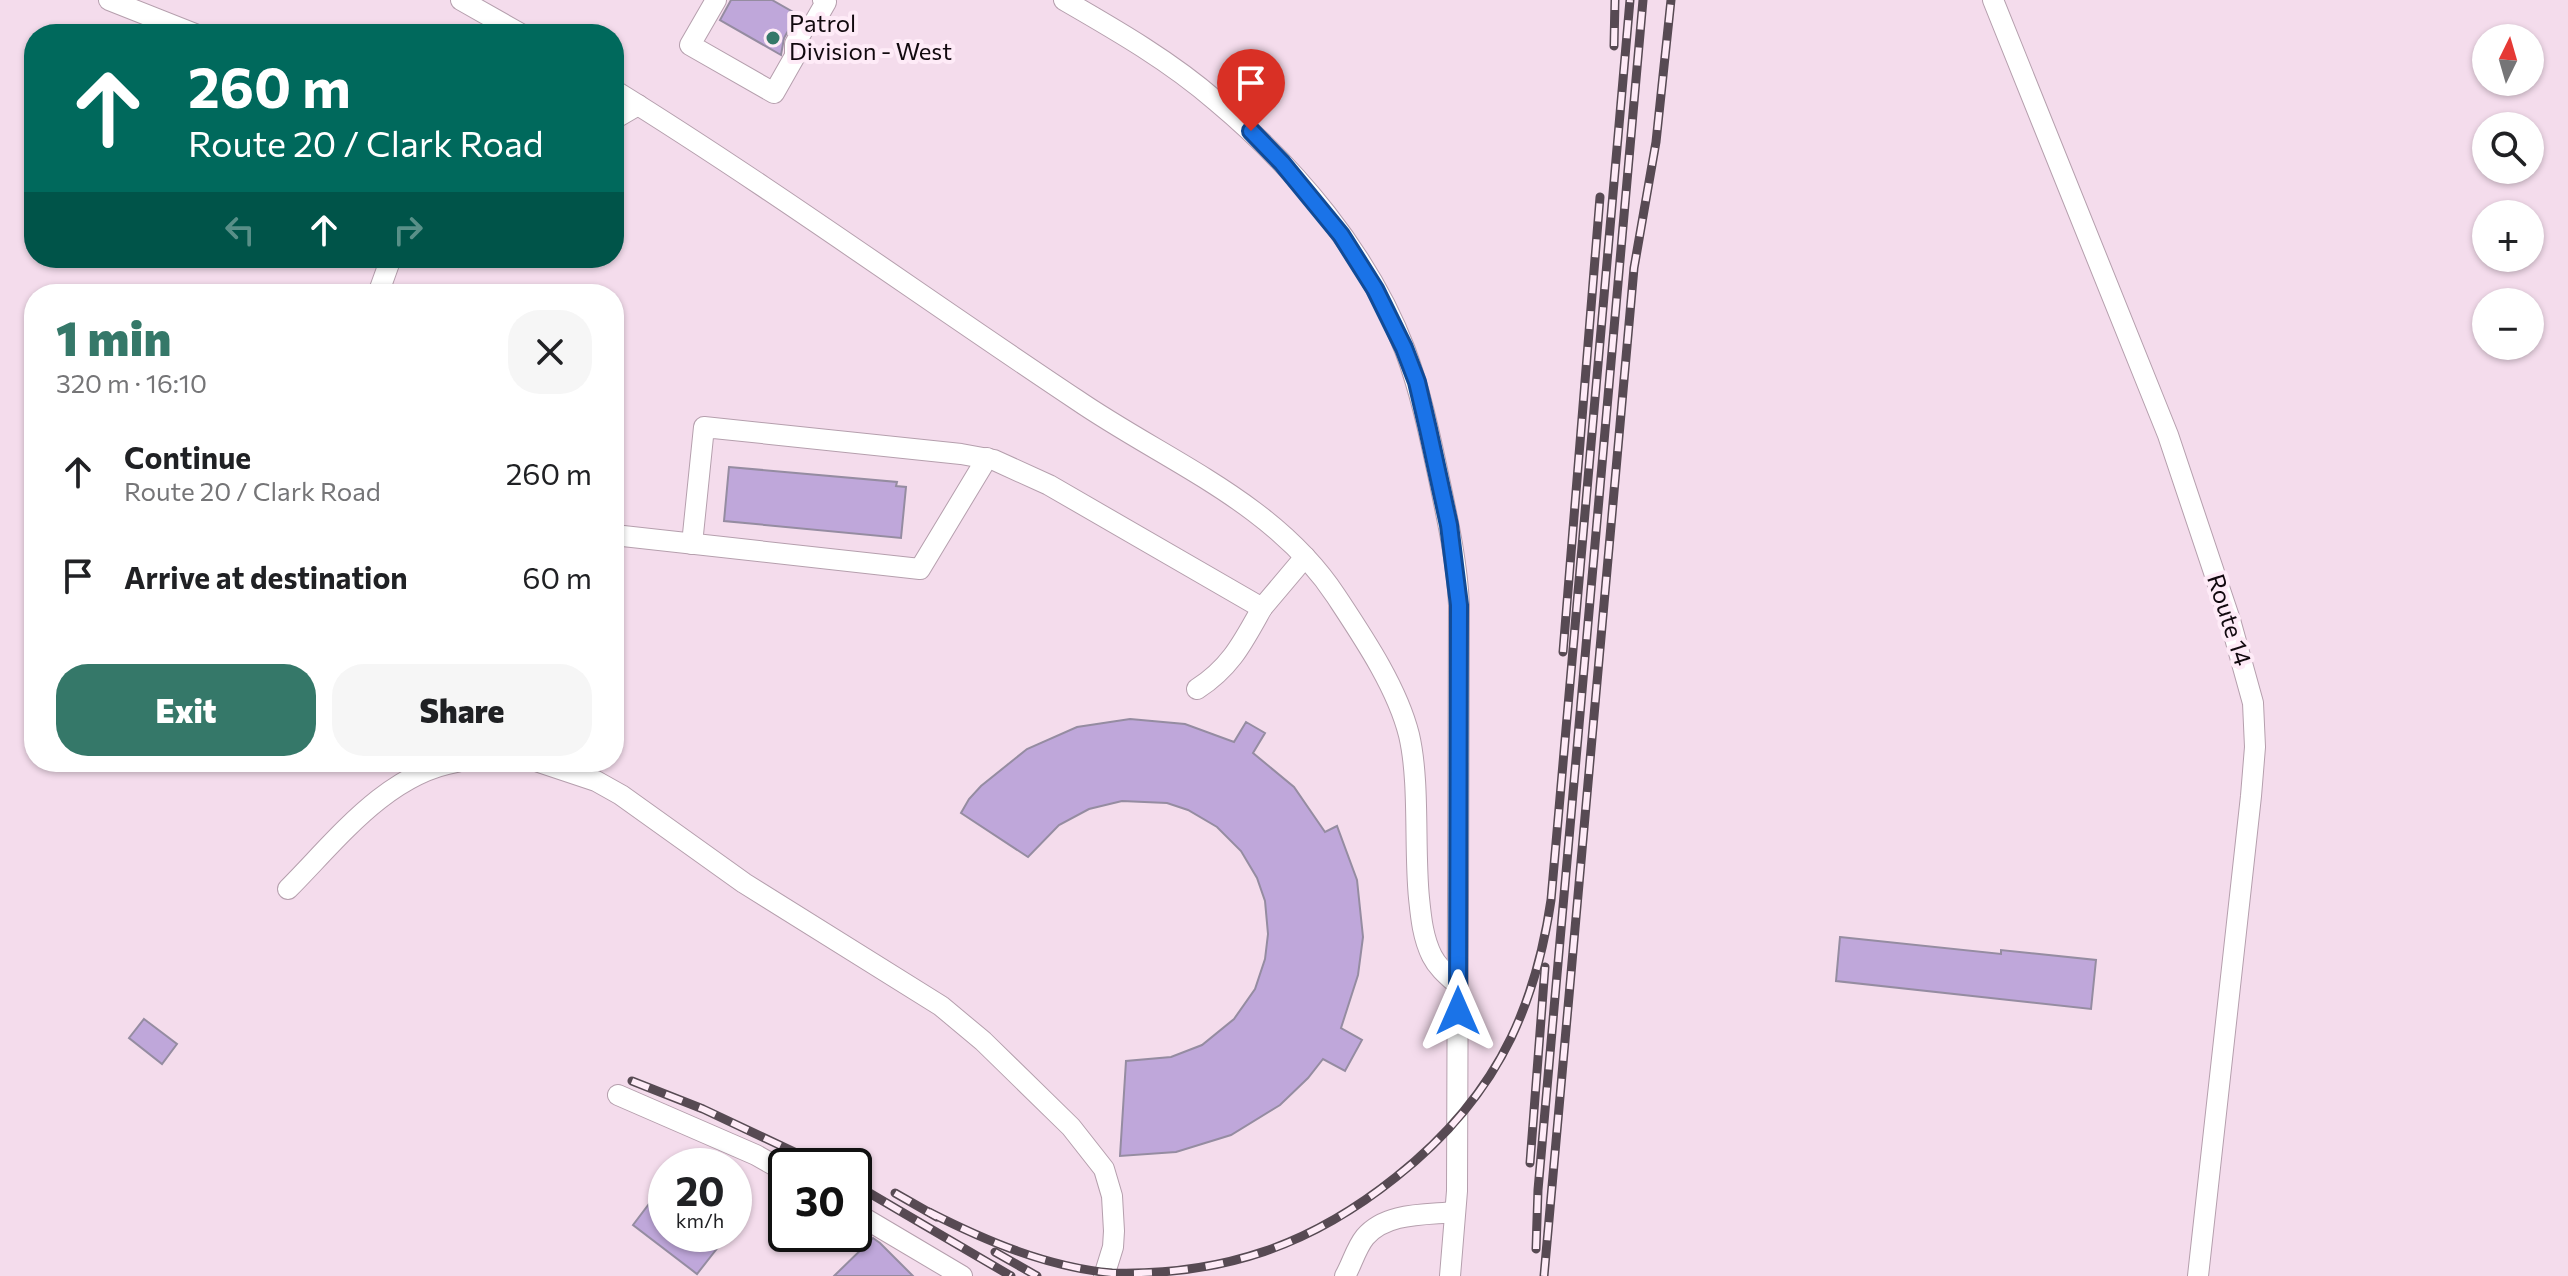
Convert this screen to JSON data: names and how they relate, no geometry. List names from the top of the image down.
{
  "streets": {
    "street": ["Route 14"]
  },
  "places": ["Patrol Division - West"],
  "north": "top",
  "page": {
    "map_buttons": ["+", "−"],
    "turn": ["260 m", "Route 20 / Clark Road"],
    "heading": ["1 min", "320 m · 16:10"],
    "list": [
      {
        "name": "Continue",
        "note": "Route 20 / Clark Road",
        "value": "260 m"
      },
      {
        "name": "Arrive at destination",
        "value": "60 m"
      }
    ],
    "buttons": ["Exit", "Share"],
    "speed": "20 km/h",
    "limit": "30"
  }
}
